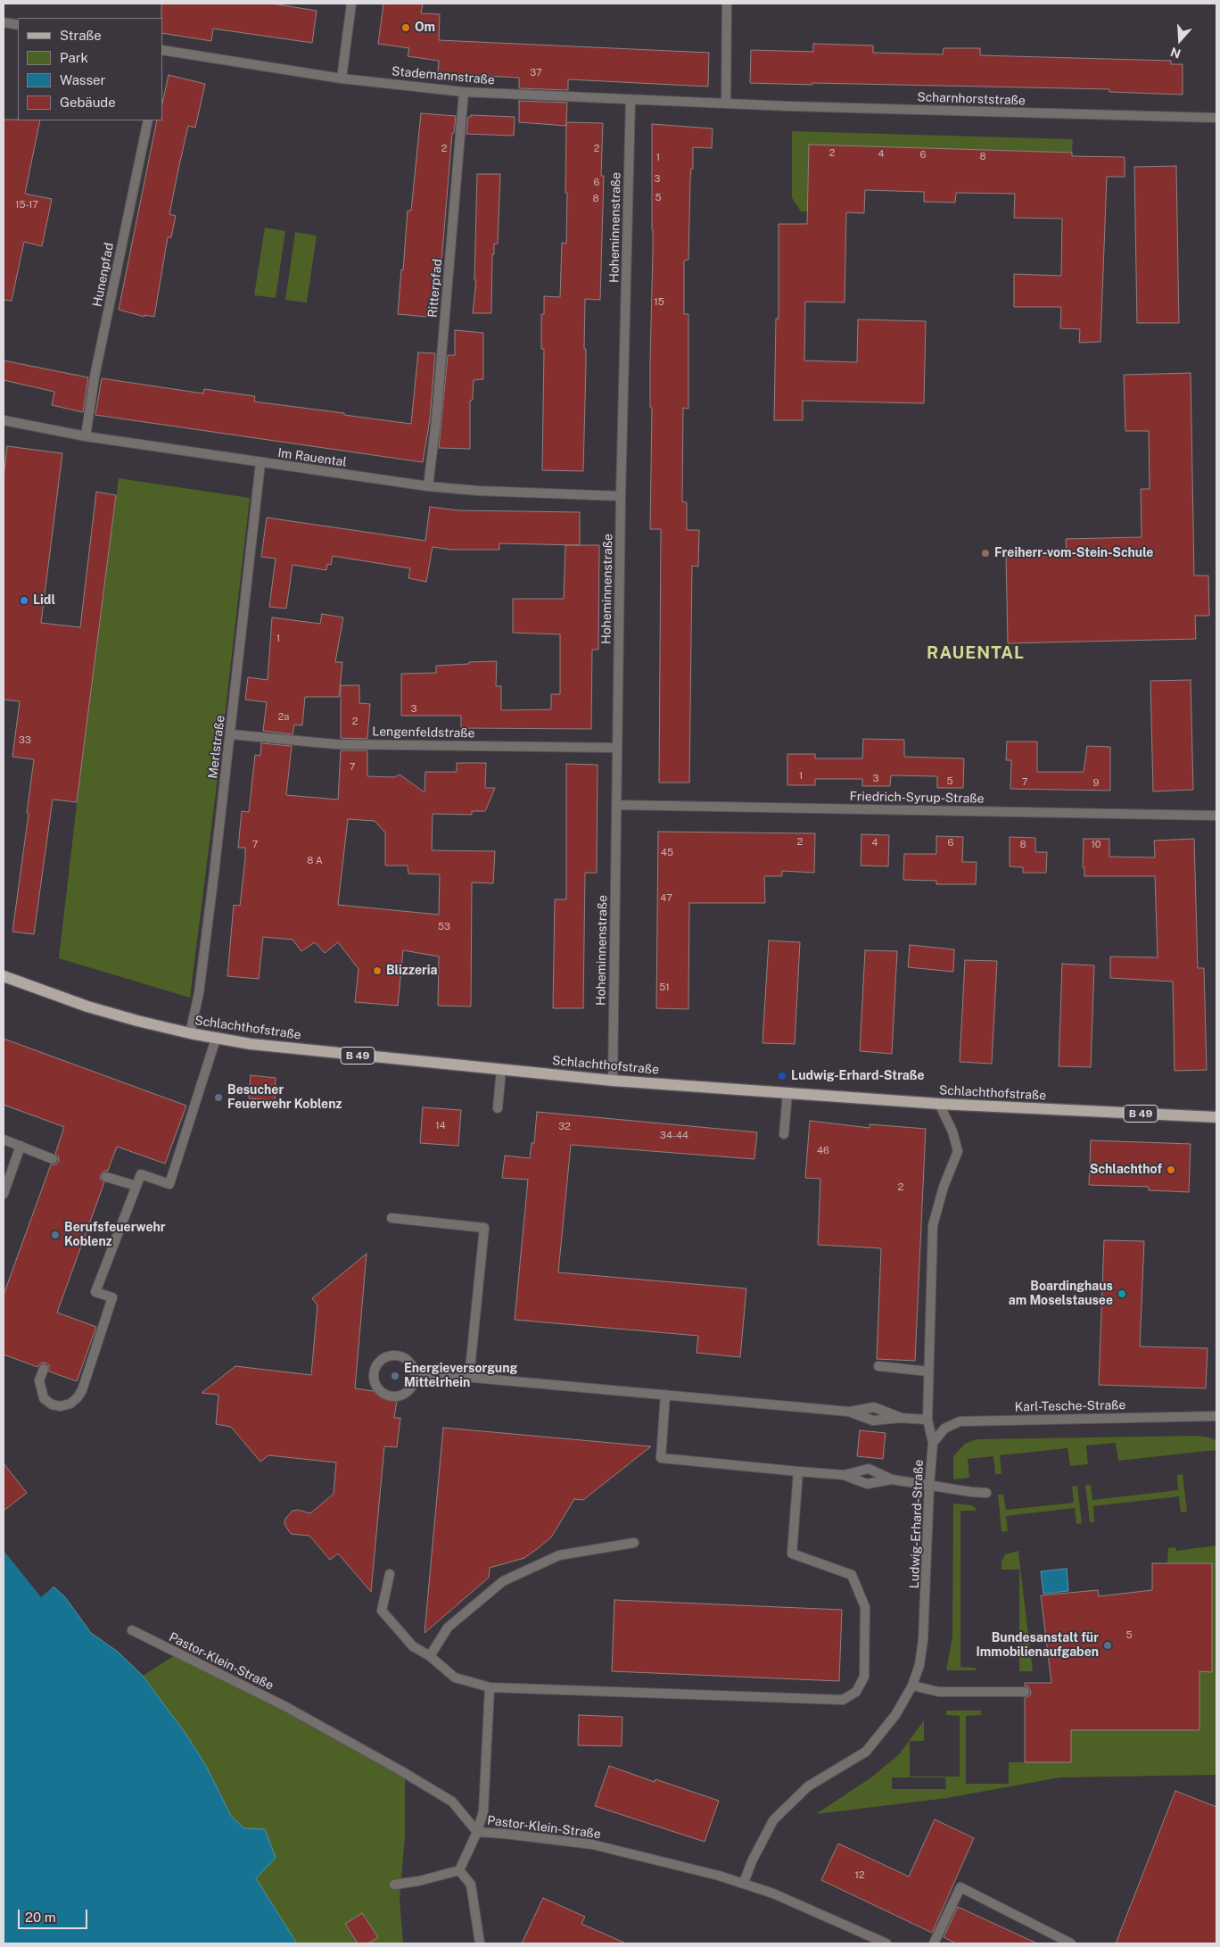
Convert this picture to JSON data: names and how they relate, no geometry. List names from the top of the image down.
{
  "streets": {
    "main road": ["Schlachthofstraße", "B 49"],
    "street": [
      "Stademannstraße",
      "Scharnhorststraße",
      "Hoheminnenstraße",
      "Hunenpfad",
      "Ritterpfad",
      "Im Rauental",
      "Lengenfeldstraße",
      "Merlstraße",
      "Friedrich-Syrup-Straße",
      "Karl-Tesche-Straße",
      "Ludwig-Erhard-Straße",
      "Pastor-Klein-Straße"
    ]
  },
  "crossings": [
    ["Stademannstraße", "Scharnhorststraße"],
    ["Stademannstraße", "Hoheminnenstraße"],
    ["Stademannstraße", "Ritterpfad"],
    ["Hoheminnenstraße", "Im Rauental"],
    ["Hoheminnenstraße", "Lengenfeldstraße"],
    ["Hoheminnenstraße", "Friedrich-Syrup-Straße"],
    ["Hoheminnenstraße", "Schlachthofstraße"],
    ["Hunenpfad", "Im Rauental"],
    ["Ritterpfad", "Im Rauental"],
    ["Im Rauental", "Merlstraße"],
    ["Lengenfeldstraße", "Merlstraße"],
    ["Merlstraße", "Schlachthofstraße"],
    ["Schlachthofstraße", "Ludwig-Erhard-Straße"],
    ["Karl-Tesche-Straße", "Ludwig-Erhard-Straße"],
    ["Ludwig-Erhard-Straße", "Pastor-Klein-Straße"]
  ],
  "districts": ["RAUENTAL"],
  "places": [
    "Om",
    "Freiherr-vom-Stein-Schule",
    "Lidl",
    "Blizzeria",
    "Ludwig-Erhard-Straße",
    "Besucher Feuerwehr Koblenz",
    "Schlachthof",
    "Berufsfeuerwehr Koblenz",
    "Boardinghaus am Moselstausee",
    "Energieversorgung Mittelrhein",
    "Bundesanstalt für Immobilienaufgaben"
  ],
  "house_numbers": [
    "37",
    "2",
    "2",
    "2",
    "4",
    "6",
    "8",
    "1",
    "3",
    "6",
    "5",
    "8",
    "15-17",
    "15",
    "1",
    "3",
    "2a",
    "2",
    "33",
    "7",
    "1",
    "3",
    "5",
    "7",
    "9",
    "2",
    "4",
    "6",
    "7",
    "8",
    "10",
    "45",
    "8 A",
    "47",
    "53",
    "51",
    "14",
    "32",
    "34-44",
    "46",
    "2",
    "5",
    "12"
  ],
  "legend": [
    "Straße",
    "Park",
    "Wasser",
    "Gebäude"
  ],
  "scale_bar": "20 m",
  "north": "bottom"
}
